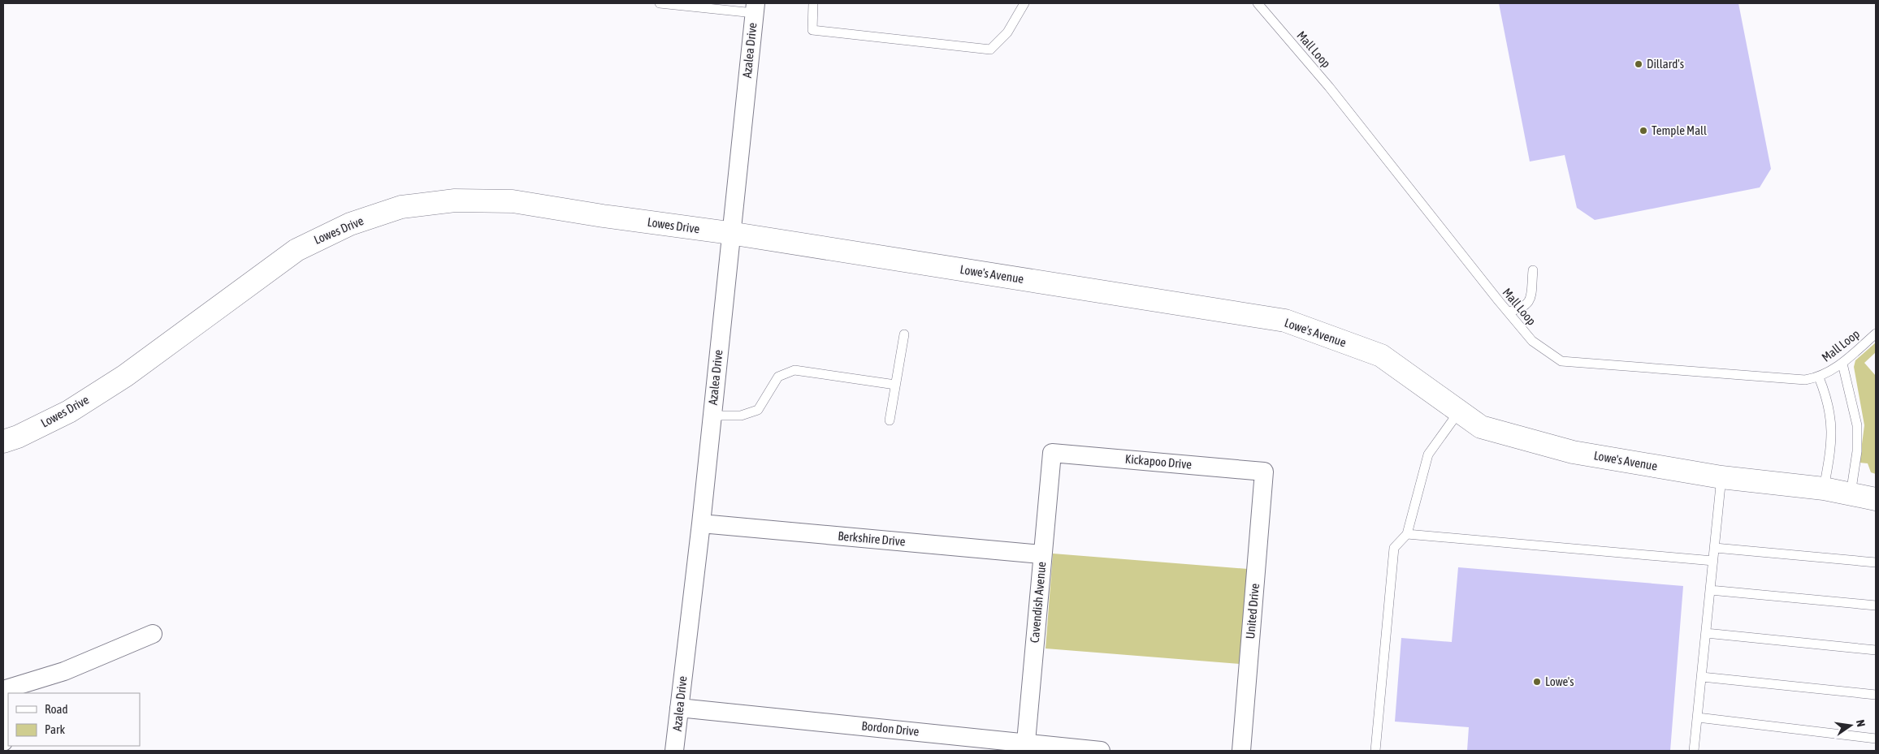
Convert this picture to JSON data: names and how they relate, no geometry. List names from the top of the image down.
{
  "streets": {
    "street": [
      "Azalea Drive",
      "Lowes Drive",
      "Lowe's Avenue",
      "Kickapoo Drive",
      "Berkshire Drive",
      "Cavendish Avenue",
      "United Drive",
      "Bordon Drive"
    ],
    "lane": ["Mall Loop"]
  },
  "crossings": [
    ["Azalea Drive", "Lowes Drive"],
    ["Azalea Drive", "Lowe's Avenue"],
    ["Azalea Drive", "Berkshire Drive"],
    ["Azalea Drive", "Bordon Drive"],
    ["Lowes Drive", "Lowe's Avenue"],
    ["Kickapoo Drive", "Cavendish Avenue"],
    ["Kickapoo Drive", "United Drive"],
    ["Berkshire Drive", "Cavendish Avenue"],
    ["Cavendish Avenue", "Bordon Drive"]
  ],
  "places": ["Dillard's", "Temple Mall", "Lowe's"],
  "legend": ["Road", "Park"],
  "north": "right"
}
